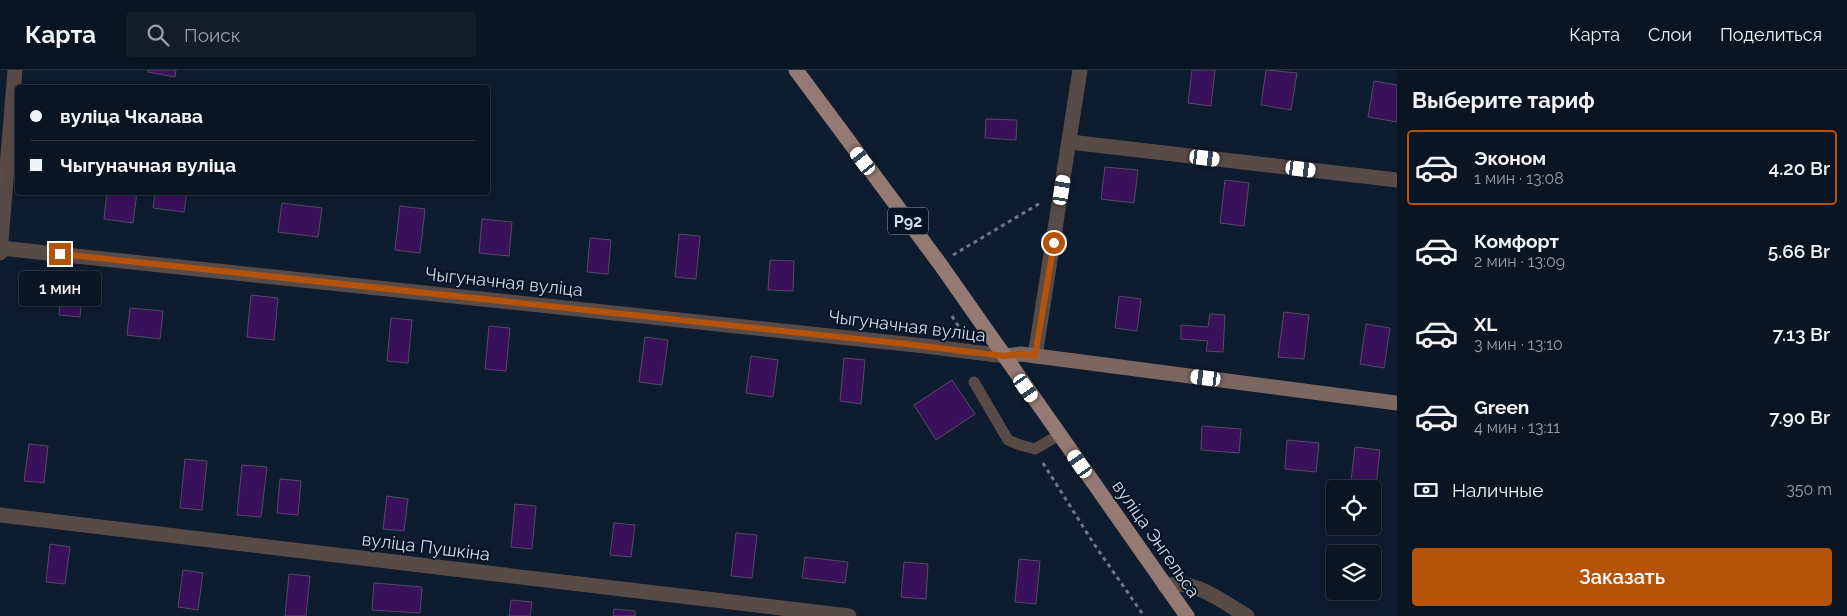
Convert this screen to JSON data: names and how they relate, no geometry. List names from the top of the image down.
{
  "streets": {
    "main road": ["Р92", "вуліца Энгельса"],
    "street": ["Чыгуначная вуліца", "вуліца Пушкіна"]
  },
  "crossings": [
    ["Чыгуначная вуліца", "вуліца Энгельса"]
  ],
  "page": {
    "header": "Карта",
    "search": "Поиск",
    "nav": ["Карта", "Слои", "Поделиться"],
    "heading": "Выберите тариф",
    "banner": ["вуліца Чкалава", "Чыгуначная вуліца"],
    "list": [
      {
        "name": "Эконом",
        "note": "1 мин · 13:08",
        "value": "4.20 Br"
      },
      {
        "name": "Комфорт",
        "note": "2 мин · 13:09",
        "value": "5.66 Br"
      },
      {
        "name": "XL",
        "note": "3 мин · 13:10",
        "value": "7.13 Br"
      },
      {
        "name": "Green",
        "note": "4 мин · 13:11",
        "value": "7.90 Br"
      }
    ],
    "bubble": "1 мин",
    "pay": ["Наличные", "350 m"],
    "buttons": "Заказать"
  }
}
